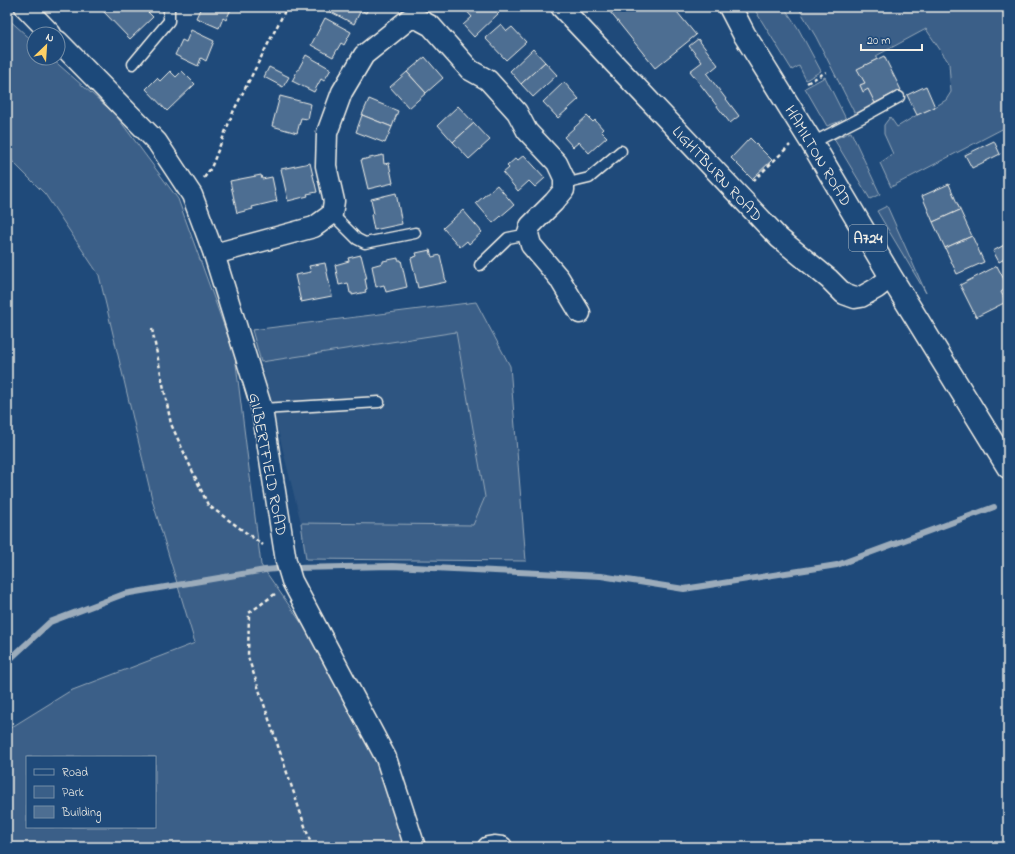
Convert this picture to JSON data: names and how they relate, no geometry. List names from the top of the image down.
{
  "streets": {
    "main road": ["HAMILTON ROAD", "A724"],
    "street": ["LIGHTBURN ROAD", "GILBERTFIELD ROAD"]
  },
  "crossings": [
    ["HAMILTON ROAD", "LIGHTBURN ROAD"]
  ],
  "legend": ["Road", "Park", "Building"],
  "scale_bar": "20 m",
  "north": "top right"
}
